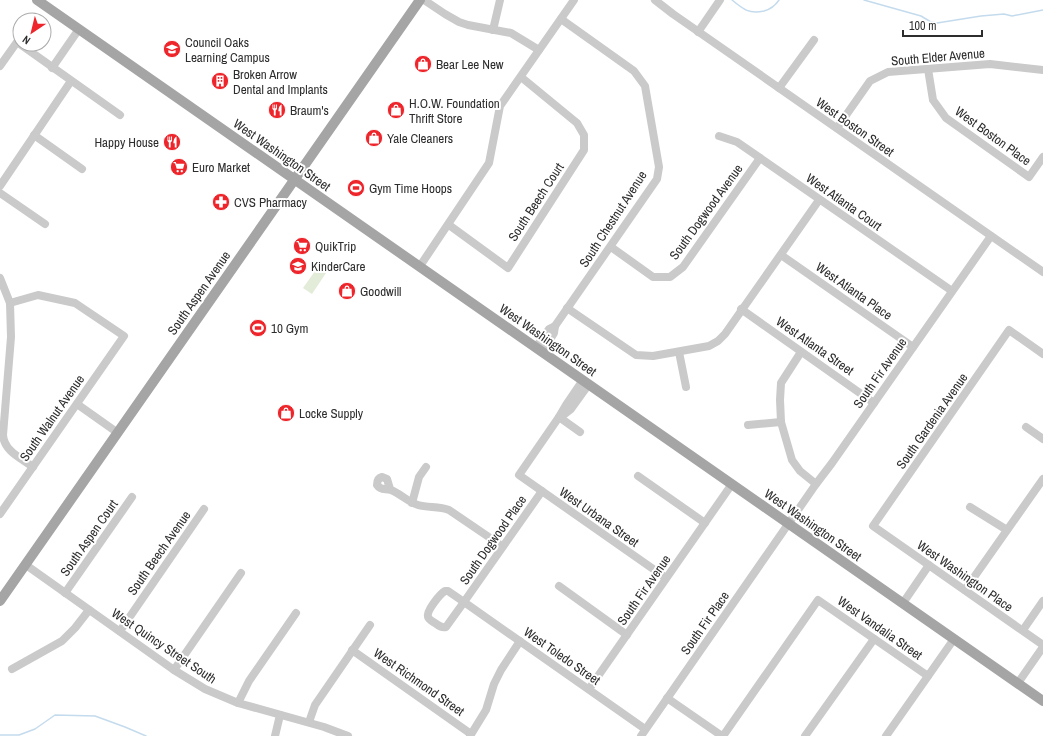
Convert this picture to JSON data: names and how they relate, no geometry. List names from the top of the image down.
{
  "streets": {
    "main road": ["West Washington Street", "South Aspen Avenue"],
    "street": [
      "South Elder Avenue",
      "West Boston Street",
      "West Boston Place",
      "South Beech Court",
      "West Atlanta Court",
      "South Dogwood Avenue",
      "South Chestnut Avenue",
      "West Atlanta Place",
      "West Atlanta Street",
      "South Fir Avenue",
      "South Walnut Avenue",
      "South Gardenia Avenue",
      "West Urbana Street",
      "South Aspen Court",
      "South Dogwood Place",
      "South Beech Avenue",
      "West Washington Place",
      "South Fir Place",
      "West Vandalia Street",
      "West Quincy Street South",
      "West Toledo Street",
      "West Richmond Street"
    ]
  },
  "crossings": [
    ["South Elder Avenue", "West Boston Street"],
    ["South Elder Avenue", "West Boston Place"],
    ["West Boston Street", "South Fir Avenue"],
    ["West Washington Street", "South Chestnut Avenue"],
    ["West Washington Street", "South Aspen Avenue"],
    ["West Washington Street", "South Fir Avenue"],
    ["West Washington Street", "South Dogwood Place"],
    ["West Washington Street", "South Fir Place"],
    ["West Atlanta Court", "South Dogwood Avenue"],
    ["West Atlanta Court", "South Fir Avenue"],
    ["South Dogwood Avenue", "South Chestnut Avenue"],
    ["West Atlanta Place", "South Fir Avenue"],
    ["South Aspen Avenue", "West Quincy Street South"],
    ["West Atlanta Street", "South Fir Avenue"],
    ["South Fir Avenue", "West Urbana Street"],
    ["South Fir Avenue", "South Fir Place"],
    ["South Fir Avenue", "West Toledo Street"],
    ["South Gardenia Avenue", "West Washington Place"],
    ["West Urbana Street", "South Dogwood Place"],
    ["South Aspen Court", "West Quincy Street South"],
    ["South Dogwood Place", "West Toledo Street"],
    ["South Beech Avenue", "West Quincy Street South"],
    ["South Fir Place", "West Toledo Street"]
  ],
  "places": {
    "school or university": ["Council Oaks Learning Campus", "KinderCare"],
    "shop": [
      "Bear Lee New",
      "H.O.W. Foundation Thrift Store",
      "Yale Cleaners",
      "Goodwill",
      "Locke Supply"
    ],
    "building": ["Broken Arrow Dental and Implants"],
    "restaurant": ["Braum's", "Happy House"],
    "supermarket": ["Euro Market", "QuikTrip"],
    "sports": ["Gym Time Hoops", "10 Gym"],
    "pharmacy": ["CVS Pharmacy"]
  },
  "scale_bar": "100 m",
  "north": "bottom left"
}
